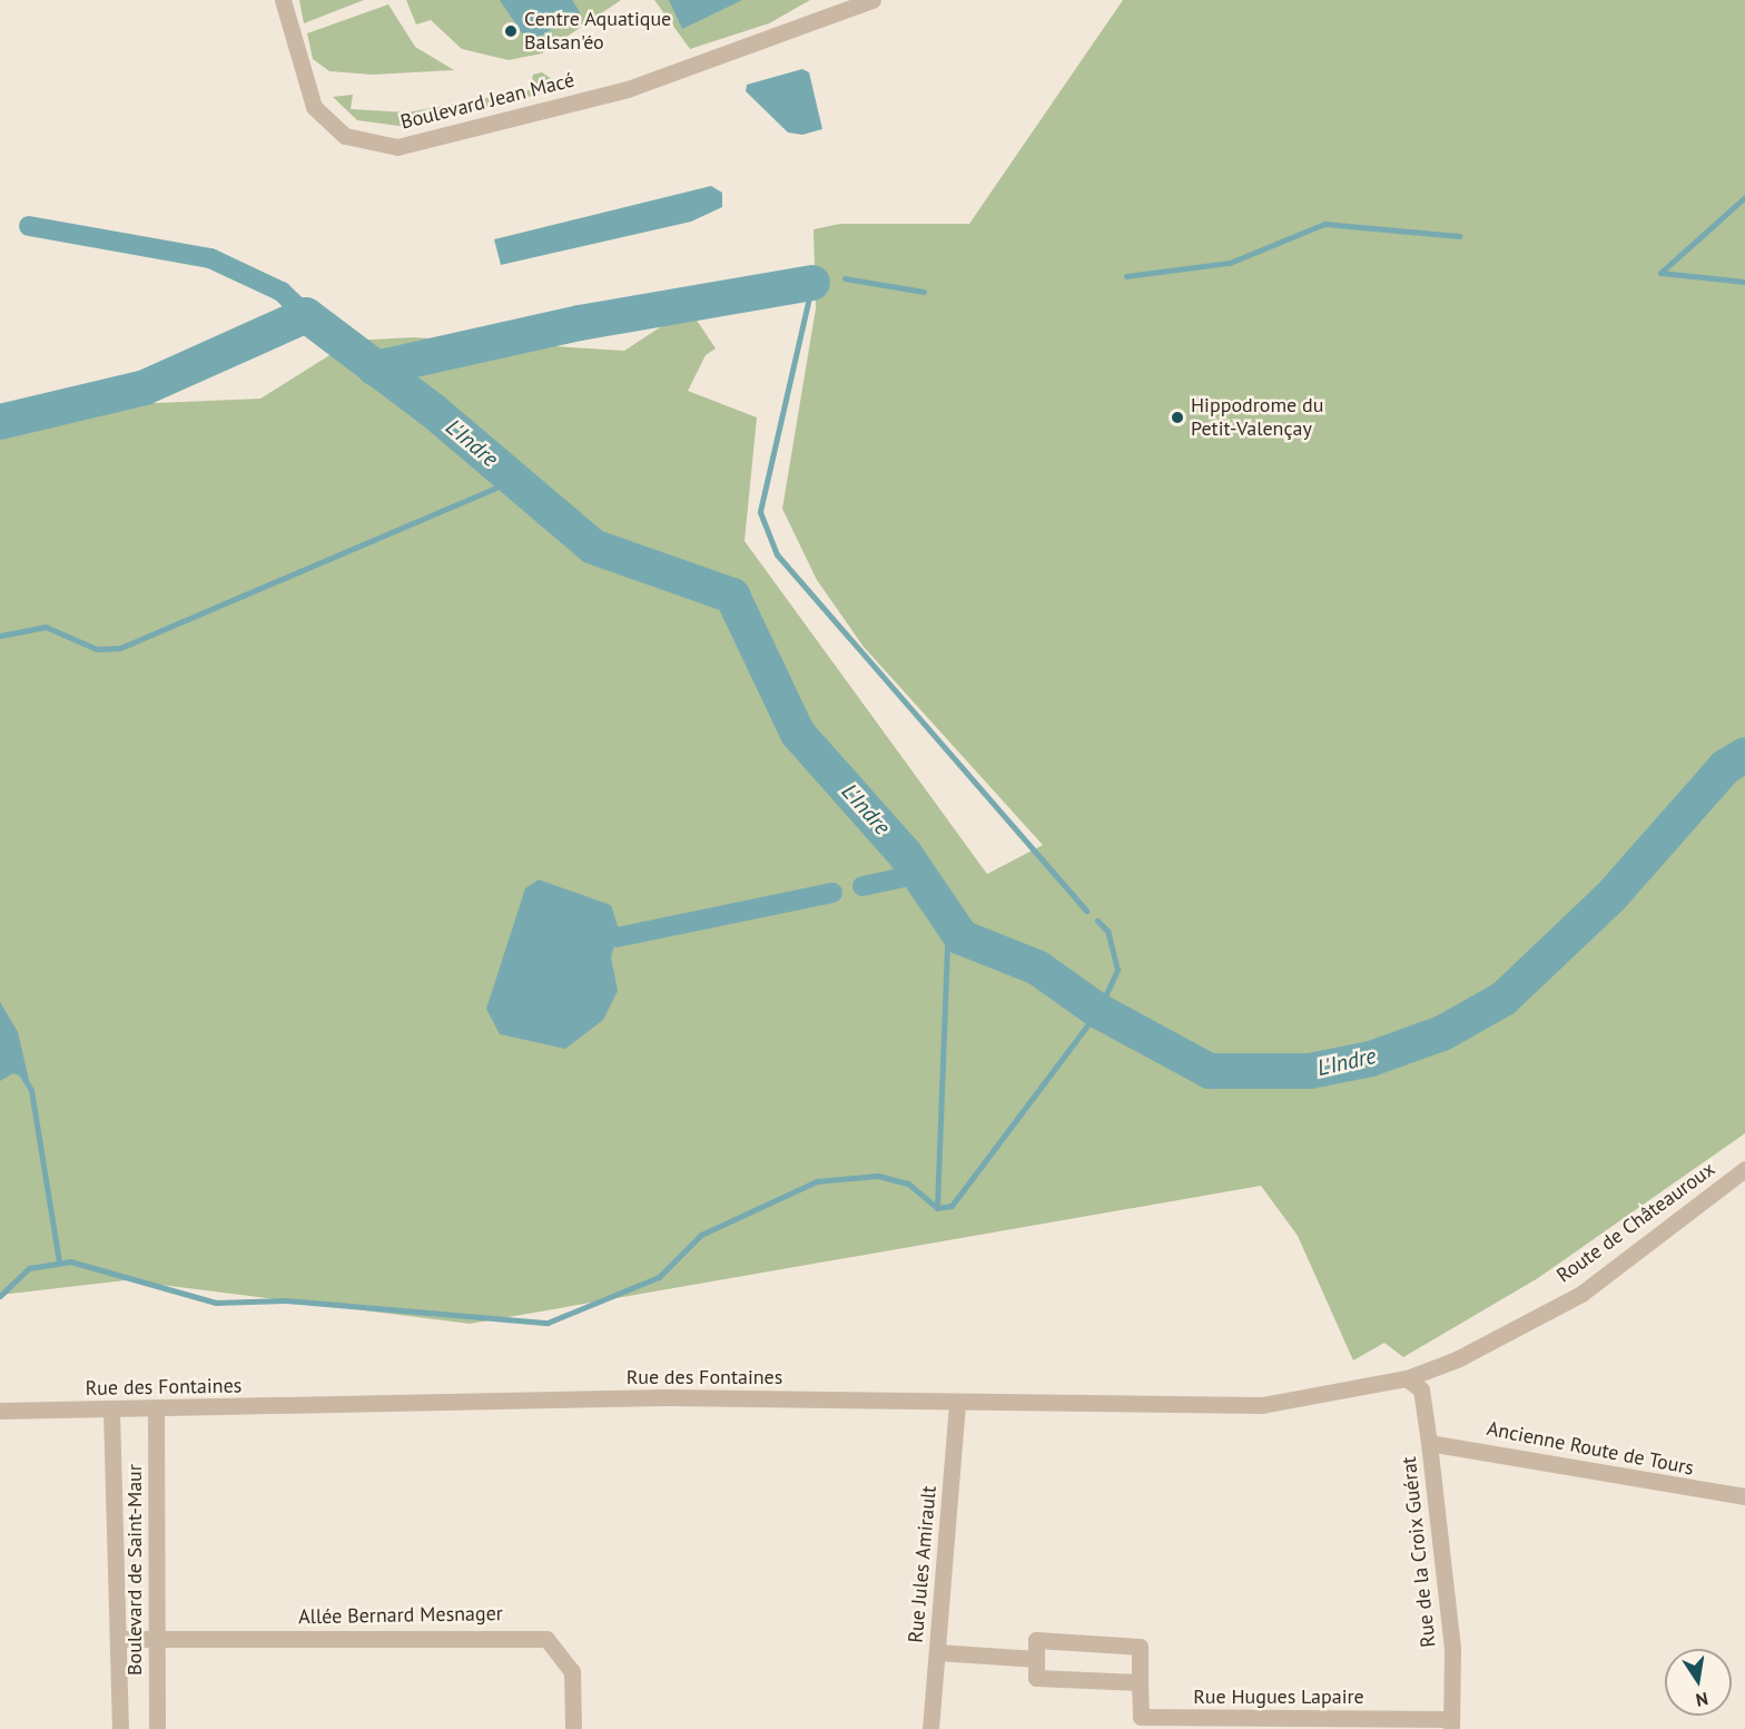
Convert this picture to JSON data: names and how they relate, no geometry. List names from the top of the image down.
{
  "streets": {
    "street": [
      "Boulevard Jean Macé",
      "Route de Châteauroux",
      "Rue des Fontaines",
      "Ancienne Route de Tours",
      "Rue de la Croix Guérat",
      "Rue Jules Amirault",
      "Boulevard de Saint-Maur",
      "Allée Bernard Mesnager",
      "Rue Hugues Lapaire"
    ]
  },
  "crossings": [
    ["Route de Châteauroux", "Rue des Fontaines"],
    ["Route de Châteauroux", "Rue de la Croix Guérat"],
    ["Rue des Fontaines", "Rue de la Croix Guérat"],
    ["Rue des Fontaines", "Rue Jules Amirault"],
    ["Rue des Fontaines", "Boulevard de Saint-Maur"],
    ["Ancienne Route de Tours", "Rue de la Croix Guérat"],
    ["Rue de la Croix Guérat", "Rue Hugues Lapaire"],
    ["Boulevard de Saint-Maur", "Allée Bernard Mesnager"]
  ],
  "water": ["L'Indre"],
  "places": ["Centre Aquatique Balsan'éo", "Hippodrome du Petit-Valençay"],
  "north": "bottom"
}
